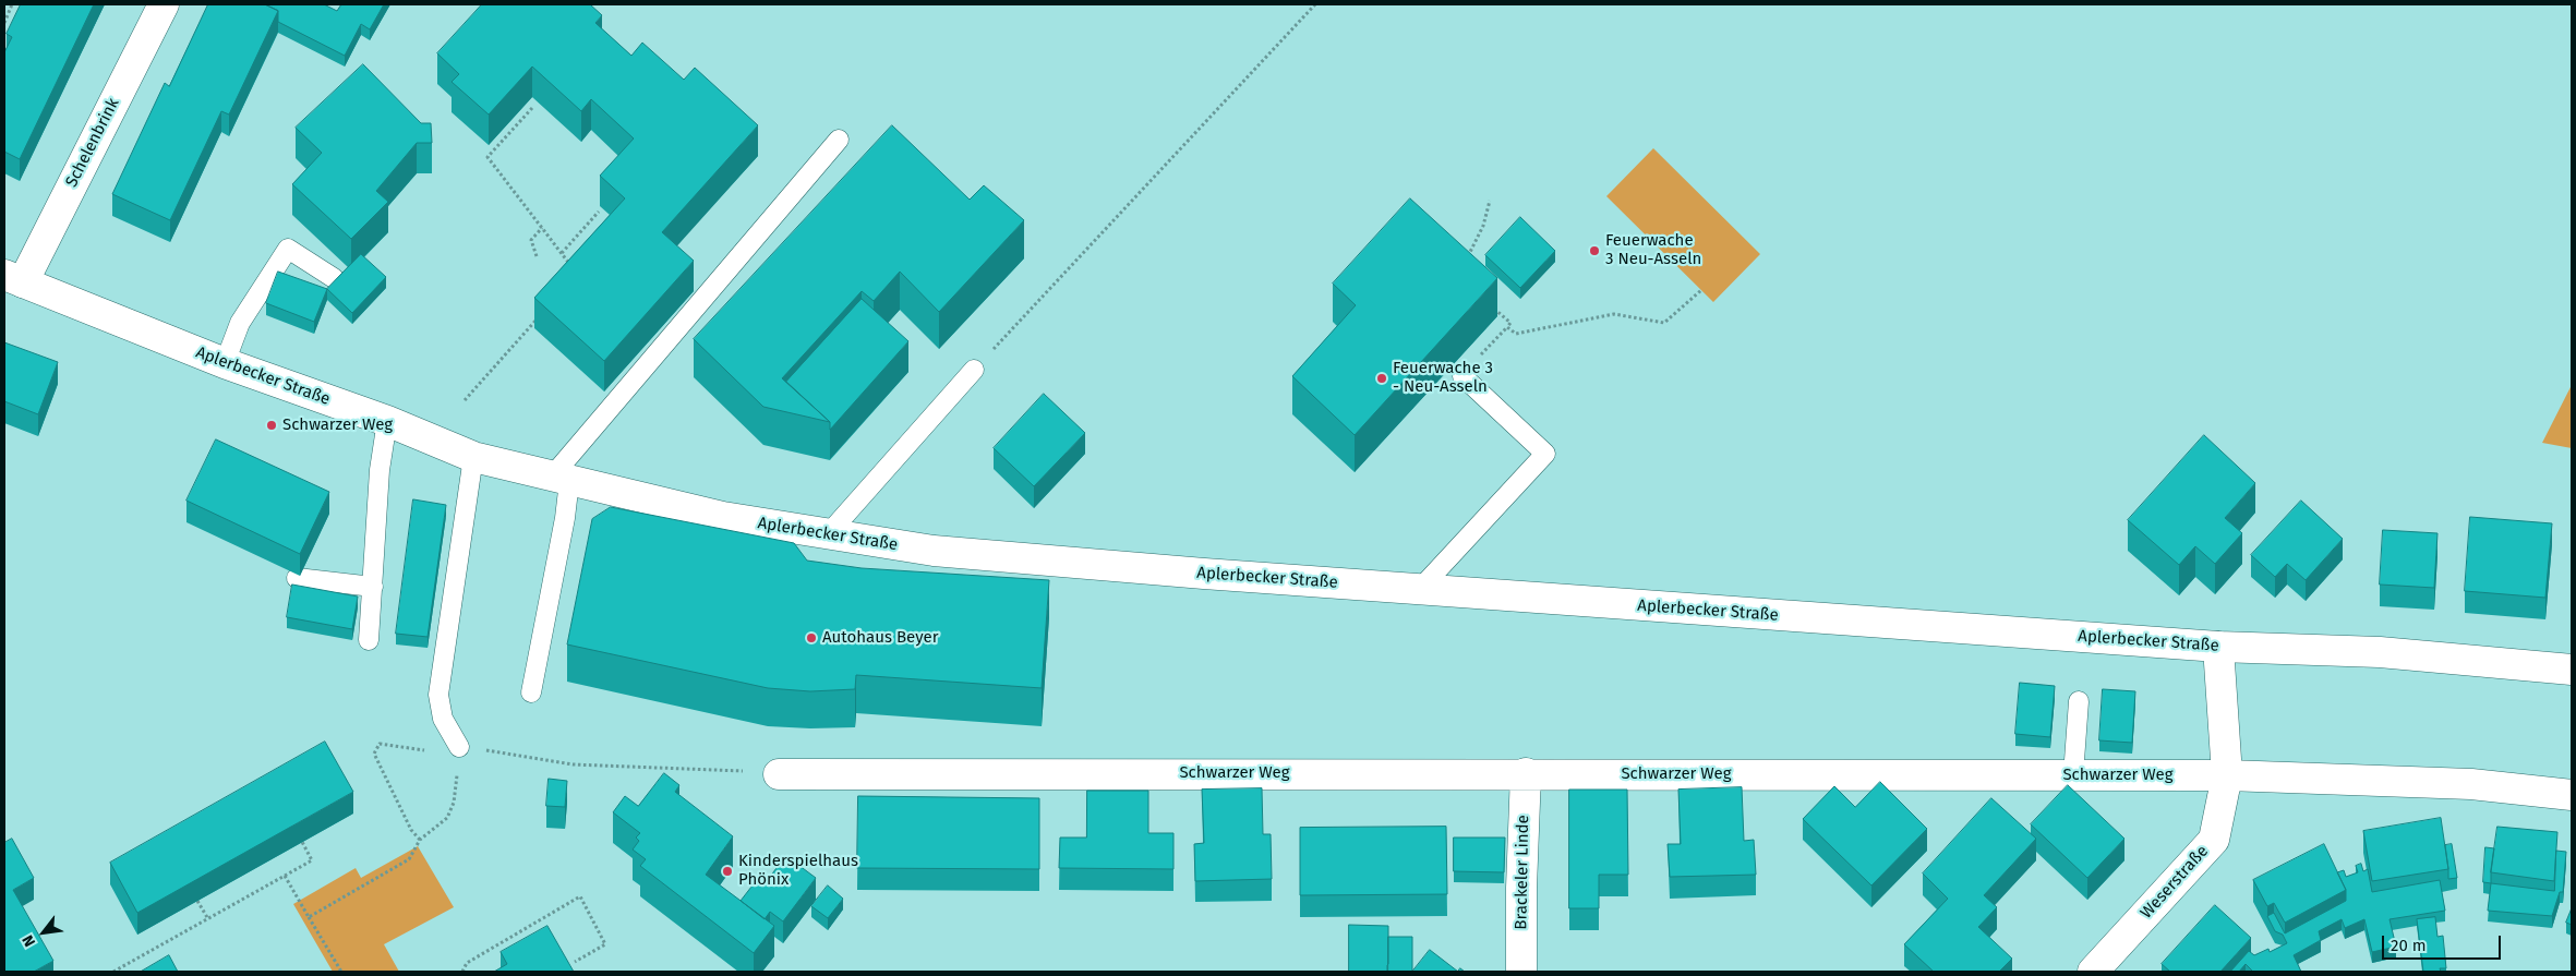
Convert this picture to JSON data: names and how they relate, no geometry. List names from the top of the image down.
{
  "streets": {
    "street": [
      "Schelenbrink",
      "Aplerbecker Straße",
      "Schwarzer Weg",
      "Brackeler Linde",
      "Weserstraße"
    ]
  },
  "crossings": [
    ["Schelenbrink", "Aplerbecker Straße"],
    ["Aplerbecker Straße", "Weserstraße"],
    ["Schwarzer Weg", "Brackeler Linde"],
    ["Schwarzer Weg", "Weserstraße"]
  ],
  "places": [
    "Feuerwache 3 Neu-Asseln",
    "Feuerwache 3 - Neu-Asseln",
    "Schwarzer Weg",
    "Autohaus Beyer",
    "Kinderspielhaus Phönix"
  ],
  "scale_bar": "20 m",
  "north": "bottom left"
}
